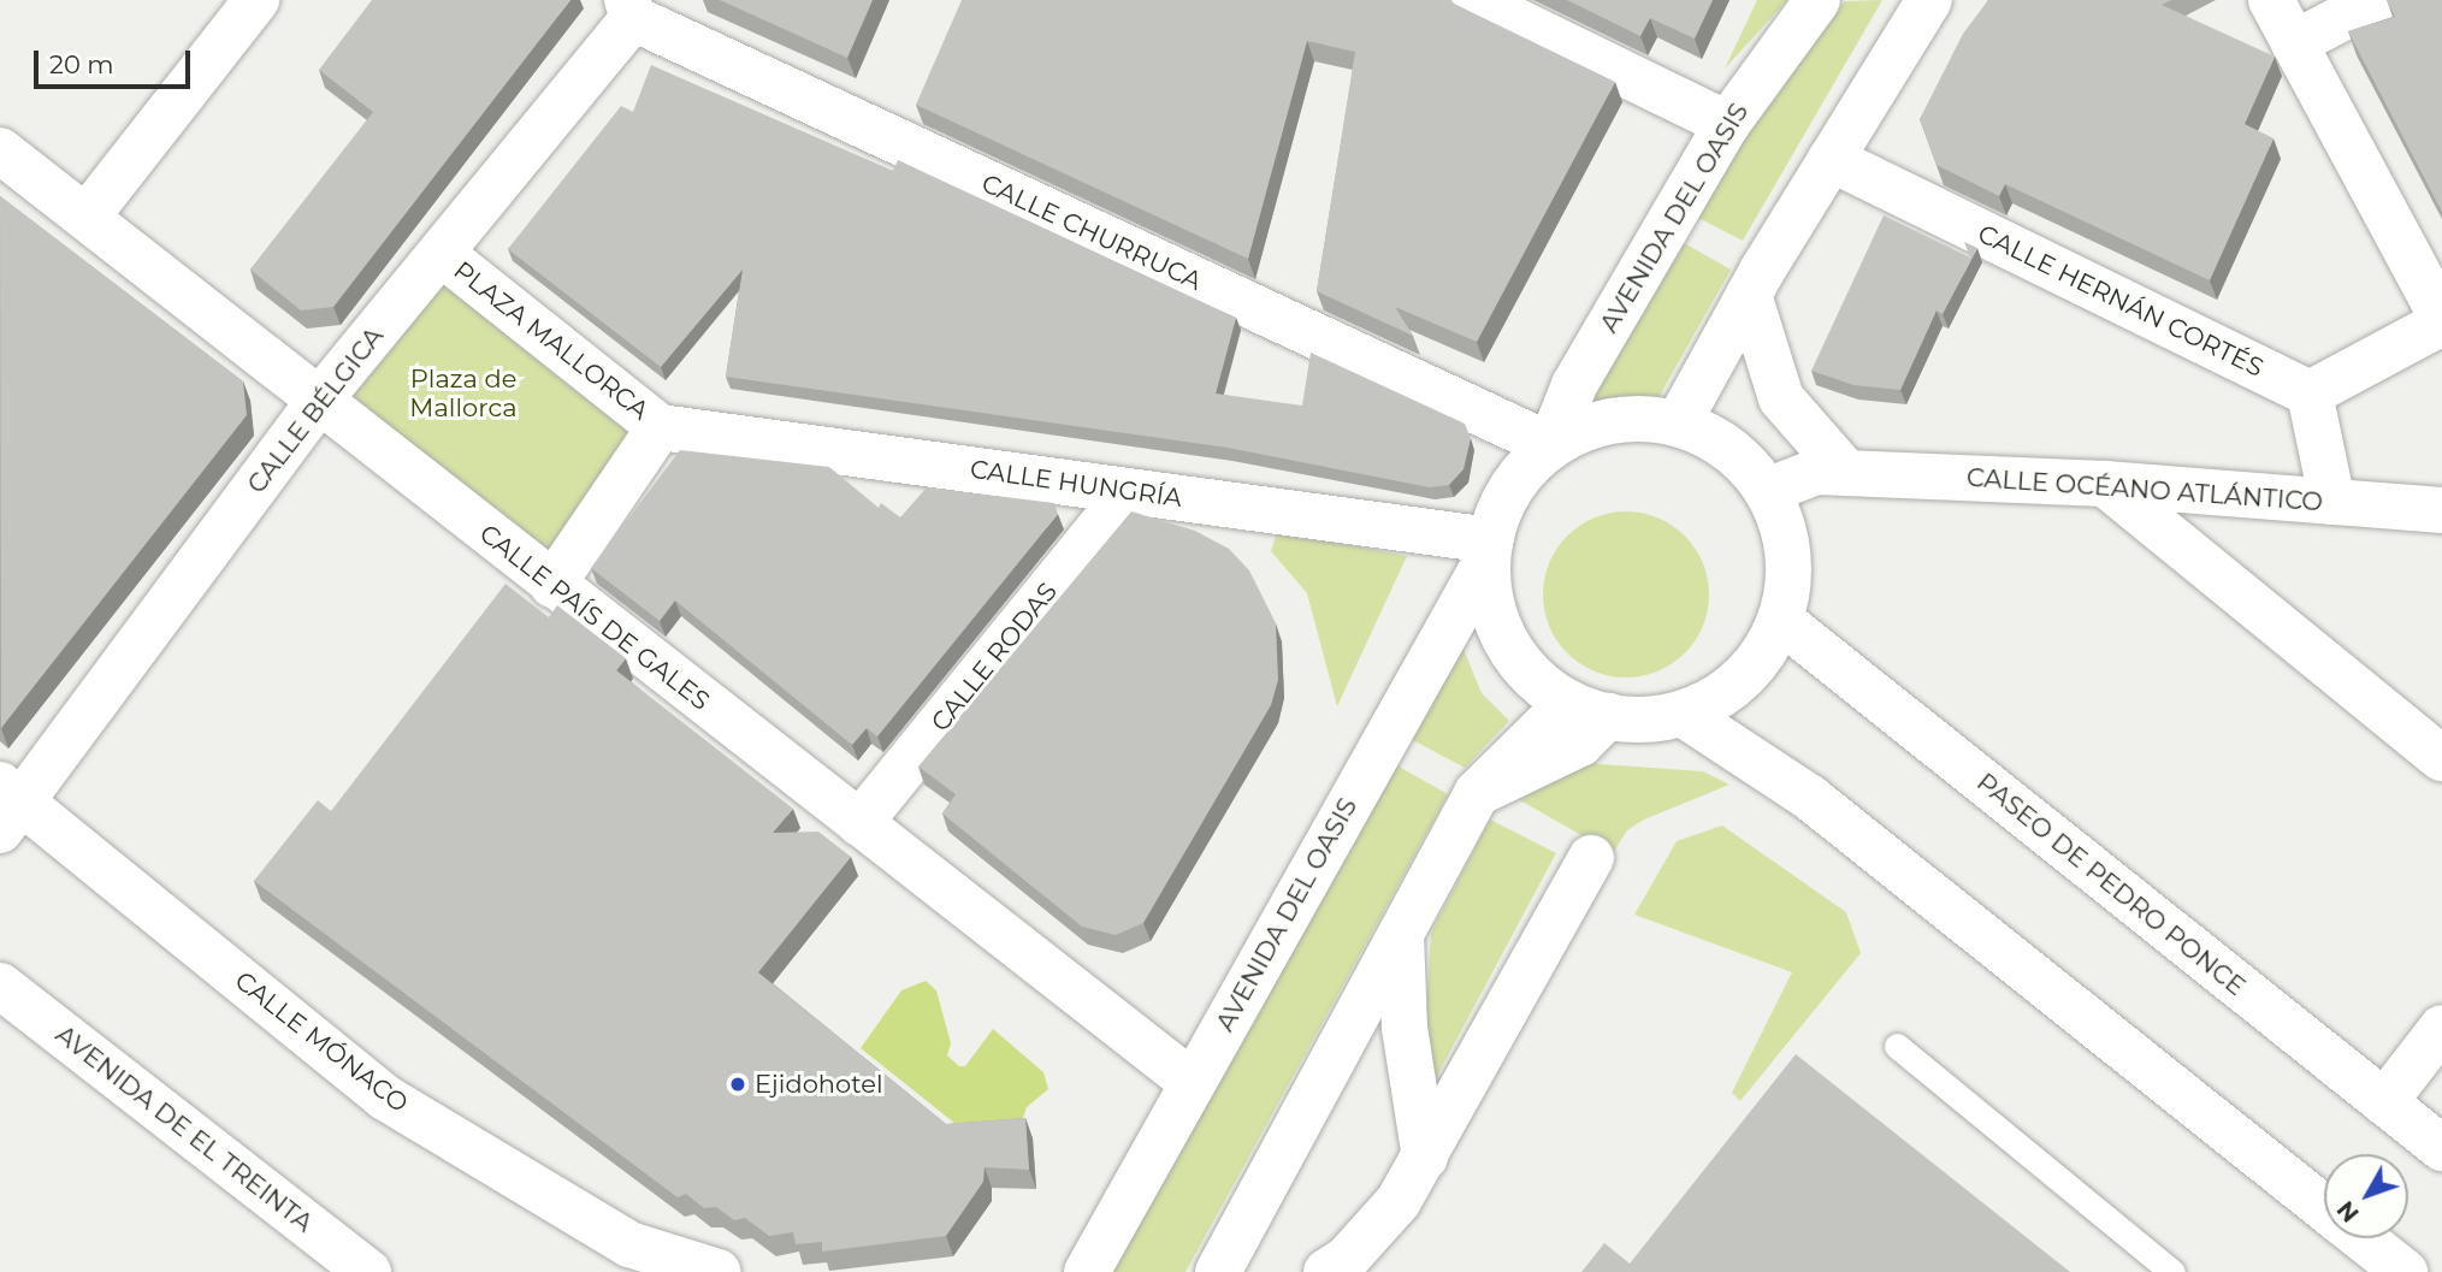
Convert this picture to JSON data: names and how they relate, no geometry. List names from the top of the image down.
{
  "streets": {
    "street": [
      "AVENIDA DEL OASIS",
      "CALLE CHURRUCA",
      "CALLE HERNÁN CORTÉS",
      "PLAZA MALLORCA",
      "CALLE BÉLGICA",
      "CALLE HUNGRÍA",
      "CALLE OCÉANO ATLÁNTICO",
      "CALLE PAÍS DE GALES",
      "CALLE RODAS",
      "PASEO DE PEDRO PONCE",
      "CALLE MÓNACO",
      "AVENIDA DE EL TREINTA"
    ]
  },
  "crossings": [
    ["AVENIDA DEL OASIS", "CALLE CHURRUCA"],
    ["AVENIDA DEL OASIS", "CALLE HUNGRÍA"],
    ["AVENIDA DEL OASIS", "CALLE OCÉANO ATLÁNTICO"],
    ["AVENIDA DEL OASIS", "CALLE PAÍS DE GALES"],
    ["AVENIDA DEL OASIS", "PASEO DE PEDRO PONCE"],
    ["CALLE CHURRUCA", "CALLE BÉLGICA"],
    ["CALLE CHURRUCA", "CALLE HUNGRÍA"],
    ["CALLE CHURRUCA", "CALLE OCÉANO ATLÁNTICO"],
    ["CALLE CHURRUCA", "PASEO DE PEDRO PONCE"],
    ["PLAZA MALLORCA", "CALLE BÉLGICA"],
    ["PLAZA MALLORCA", "CALLE HUNGRÍA"],
    ["CALLE BÉLGICA", "CALLE PAÍS DE GALES"],
    ["CALLE BÉLGICA", "CALLE MÓNACO"],
    ["CALLE HUNGRÍA", "CALLE OCÉANO ATLÁNTICO"],
    ["CALLE HUNGRÍA", "CALLE RODAS"],
    ["CALLE HUNGRÍA", "PASEO DE PEDRO PONCE"],
    ["CALLE OCÉANO ATLÁNTICO", "PASEO DE PEDRO PONCE"],
    ["CALLE PAÍS DE GALES", "CALLE RODAS"]
  ],
  "parks": ["Plaza de Mallorca"],
  "places": ["Ejidohotel"],
  "scale_bar": "20 m",
  "north": "bottom left"
}
